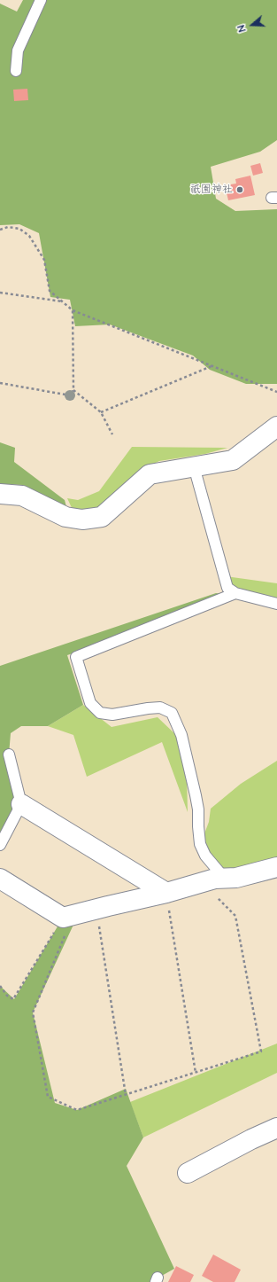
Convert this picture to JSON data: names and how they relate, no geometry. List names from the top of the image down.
{
  "places": ["祇園神社"],
  "north": "left"
}
